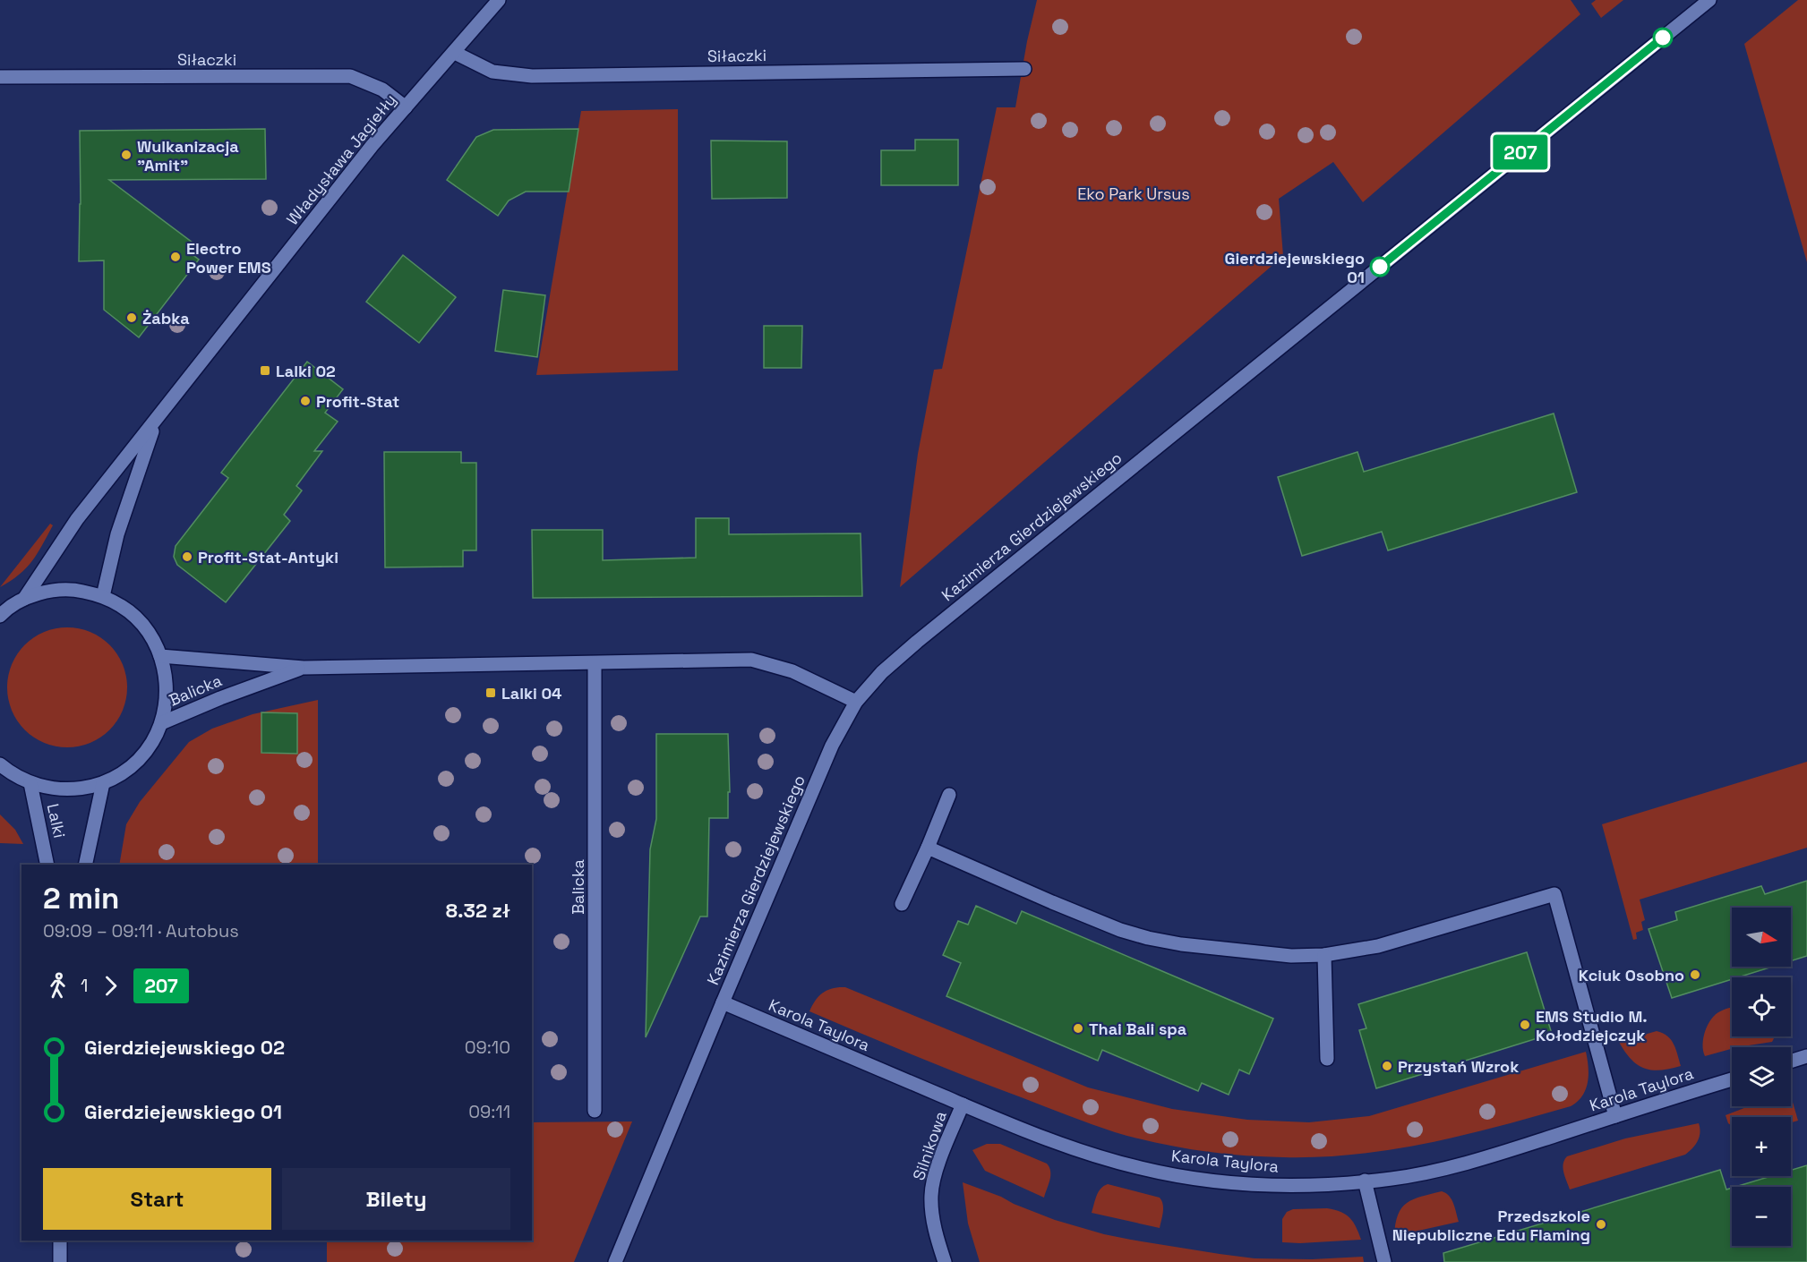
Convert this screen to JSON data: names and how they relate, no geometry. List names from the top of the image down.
{
  "streets": {
    "street": [
      "Siłaczki",
      "Władysława Jagiełły",
      "Kazimierza Gierdziejewskiego",
      "Balicka",
      "Lalki",
      "Karola Taylora",
      "Silnikowa"
    ]
  },
  "crossings": [
    ["Siłaczki", "Władysława Jagiełły"],
    ["Kazimierza Gierdziejewskiego", "Balicka"],
    ["Kazimierza Gierdziejewskiego", "Karola Taylora"],
    ["Karola Taylora", "Silnikowa"]
  ],
  "parks": ["Eko Park Ursus"],
  "places": {
    "other": [
      "Wulkanizacja \"Amit\"",
      "Electro Power EMS",
      "Gierdziejewskiego 01",
      "Żabka",
      "Profit-Stat",
      "Profit-Stat-Antyki",
      "Kciuk Osobno",
      "EMS Studio M. Kołodziejczyk",
      "Thai Bali spa",
      "Przystań Wzrok",
      "Przedszkole Niepubliczne Edu Flaming"
    ],
    "transit": ["Lalki 02", "Lalki 04"]
  },
  "lines": ["bus line 207"],
  "north": "right",
  "page": {
    "on_map": "207",
    "heading": ["2 min", "09:09 – 09:11 · Autobus", "8.32 zł"],
    "map_buttons": ["+", "−"],
    "legs": ["1", "207"],
    "list": [
      {
        "name": "Gierdziejewskiego 02",
        "value": "09:10"
      },
      {
        "name": "Gierdziejewskiego 01",
        "value": "09:11"
      }
    ],
    "buttons": ["Start", "Bilety"]
  }
}
